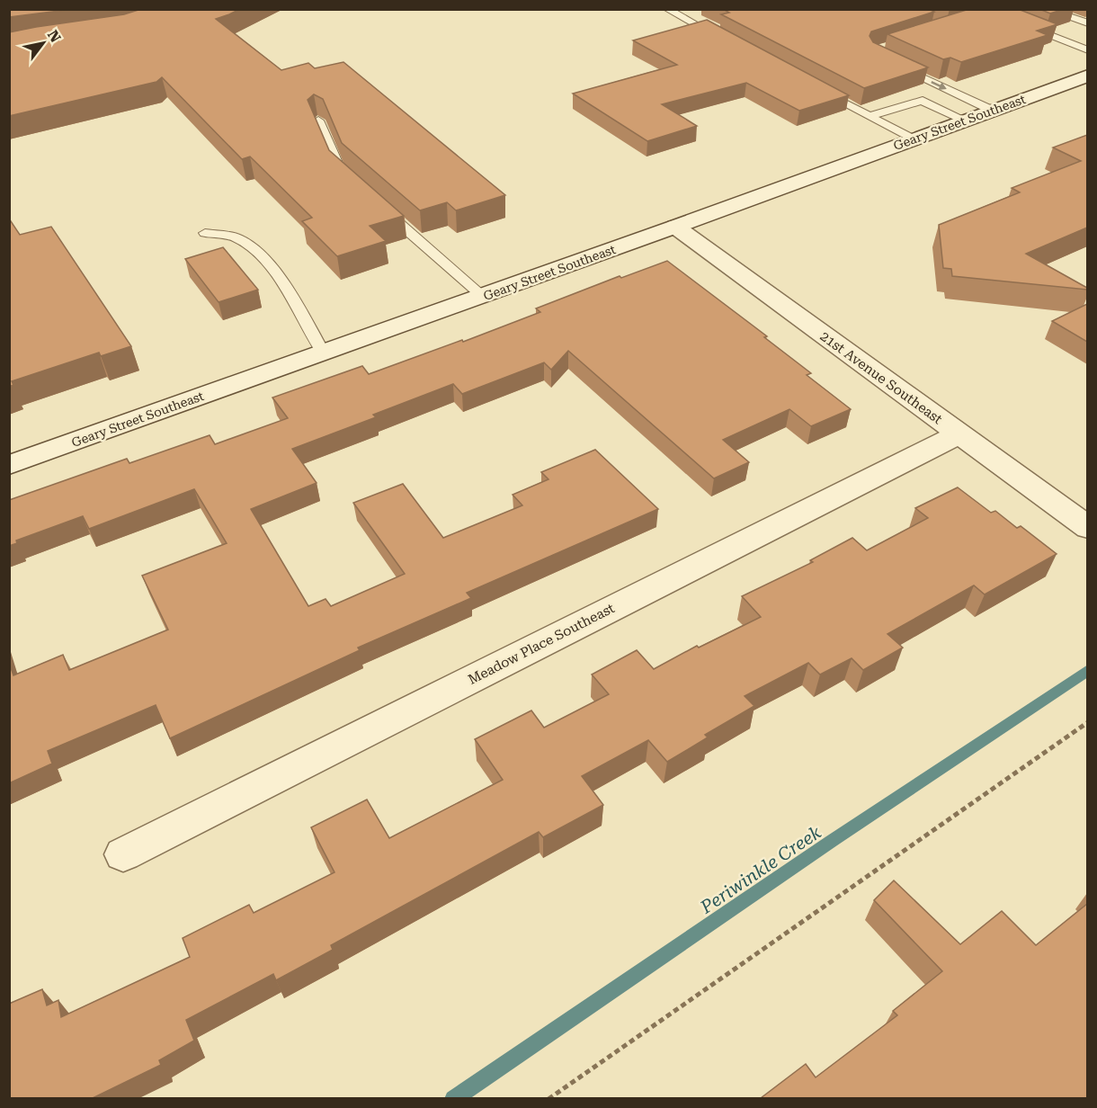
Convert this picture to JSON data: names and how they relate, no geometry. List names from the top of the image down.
{
  "streets": {
    "main road": ["Geary Street Southeast", "21st Avenue Southeast", "Meadow Place Southeast"]
  },
  "crossings": [
    ["Geary Street Southeast", "21st Avenue Southeast"],
    ["21st Avenue Southeast", "Meadow Place Southeast"]
  ],
  "water": ["Periwinkle Creek"],
  "north": "top right"
}
